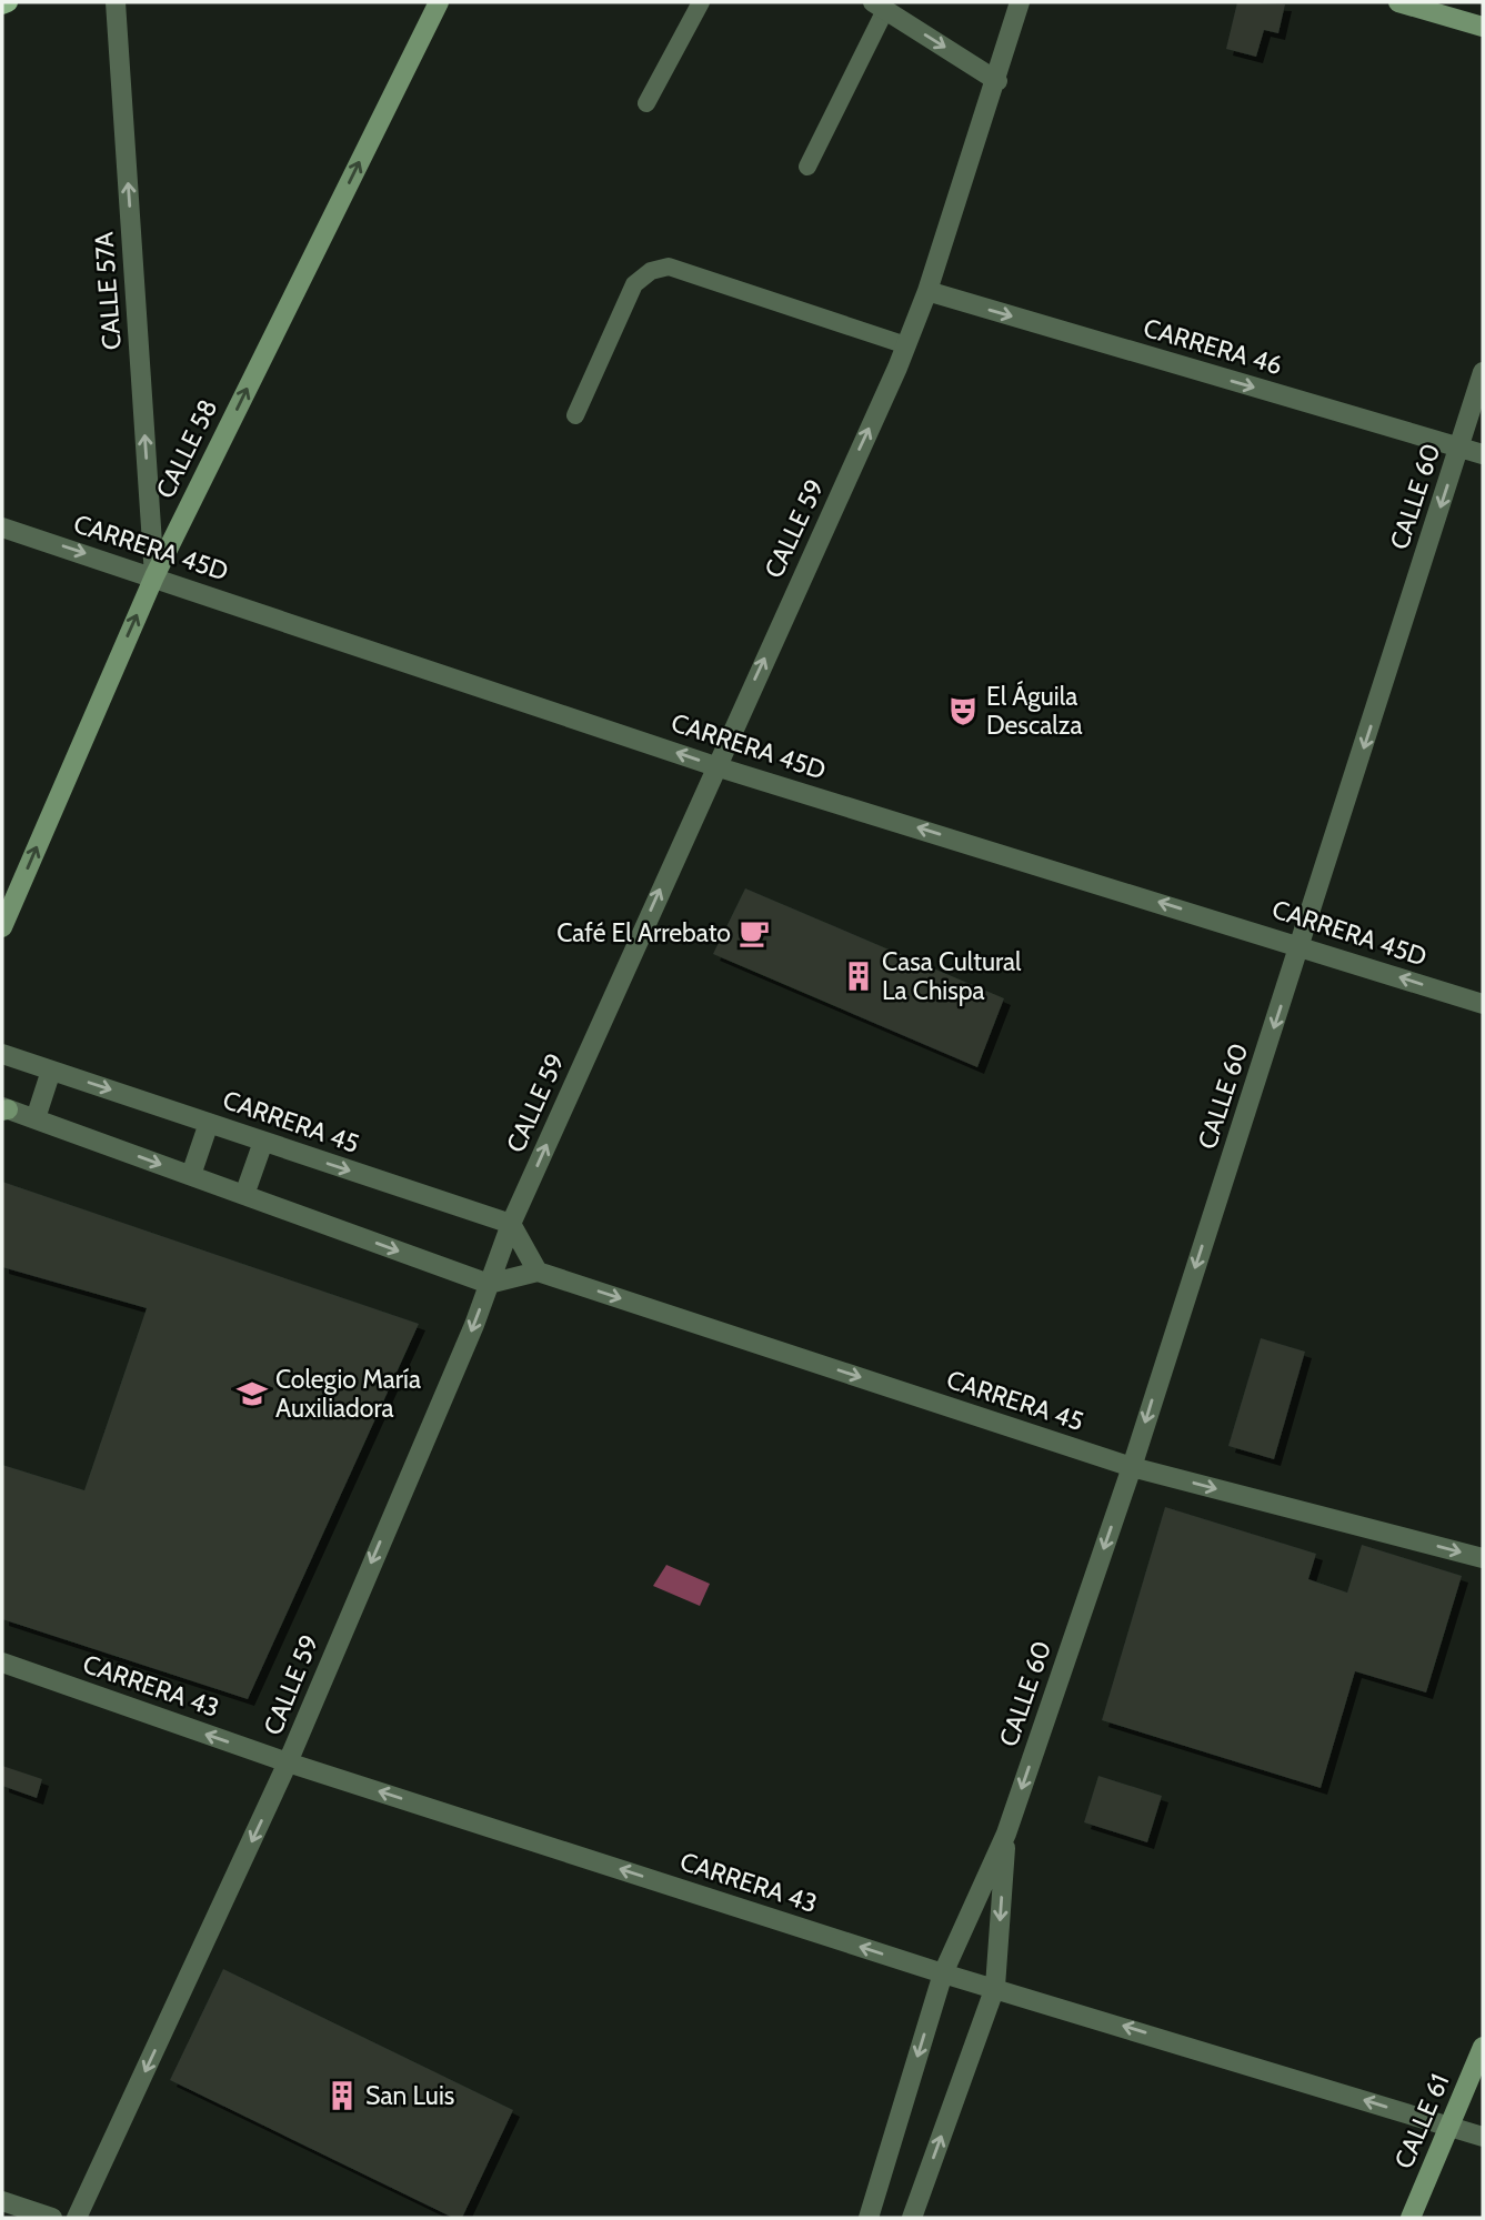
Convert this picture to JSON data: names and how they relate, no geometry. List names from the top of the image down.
{
  "streets": {
    "main road": ["CALLE 58", "CALLE 61"],
    "street": [
      "CALLE 57A",
      "CARRERA 46",
      "CALLE 60",
      "CALLE 59",
      "CARRERA 45D",
      "CARRERA 45",
      "CARRERA 43"
    ]
  },
  "crossings": [
    ["CALLE 57A", "CALLE 58"],
    ["CALLE 57A", "CARRERA 45D"],
    ["CARRERA 46", "CALLE 60"],
    ["CARRERA 46", "CALLE 59"],
    ["CALLE 58", "CARRERA 45D"],
    ["CALLE 60", "CARRERA 45D"],
    ["CALLE 60", "CARRERA 45"],
    ["CALLE 60", "CARRERA 43"],
    ["CALLE 59", "CARRERA 45D"],
    ["CALLE 59", "CARRERA 45"],
    ["CALLE 59", "CARRERA 43"],
    ["CARRERA 43", "CALLE 61"]
  ],
  "one_way": [
    "CALLE 57A",
    "CARRERA 46",
    "CALLE 58",
    "CARRERA 43"
  ],
  "places": {
    "theatre": ["El Águila Descalza"],
    "cafe": ["Café El Arrebato"],
    "building": ["Casa Cultural La Chispa", "San Luis"],
    "school or university": ["Colegio María Auxiliadora"]
  }
}
